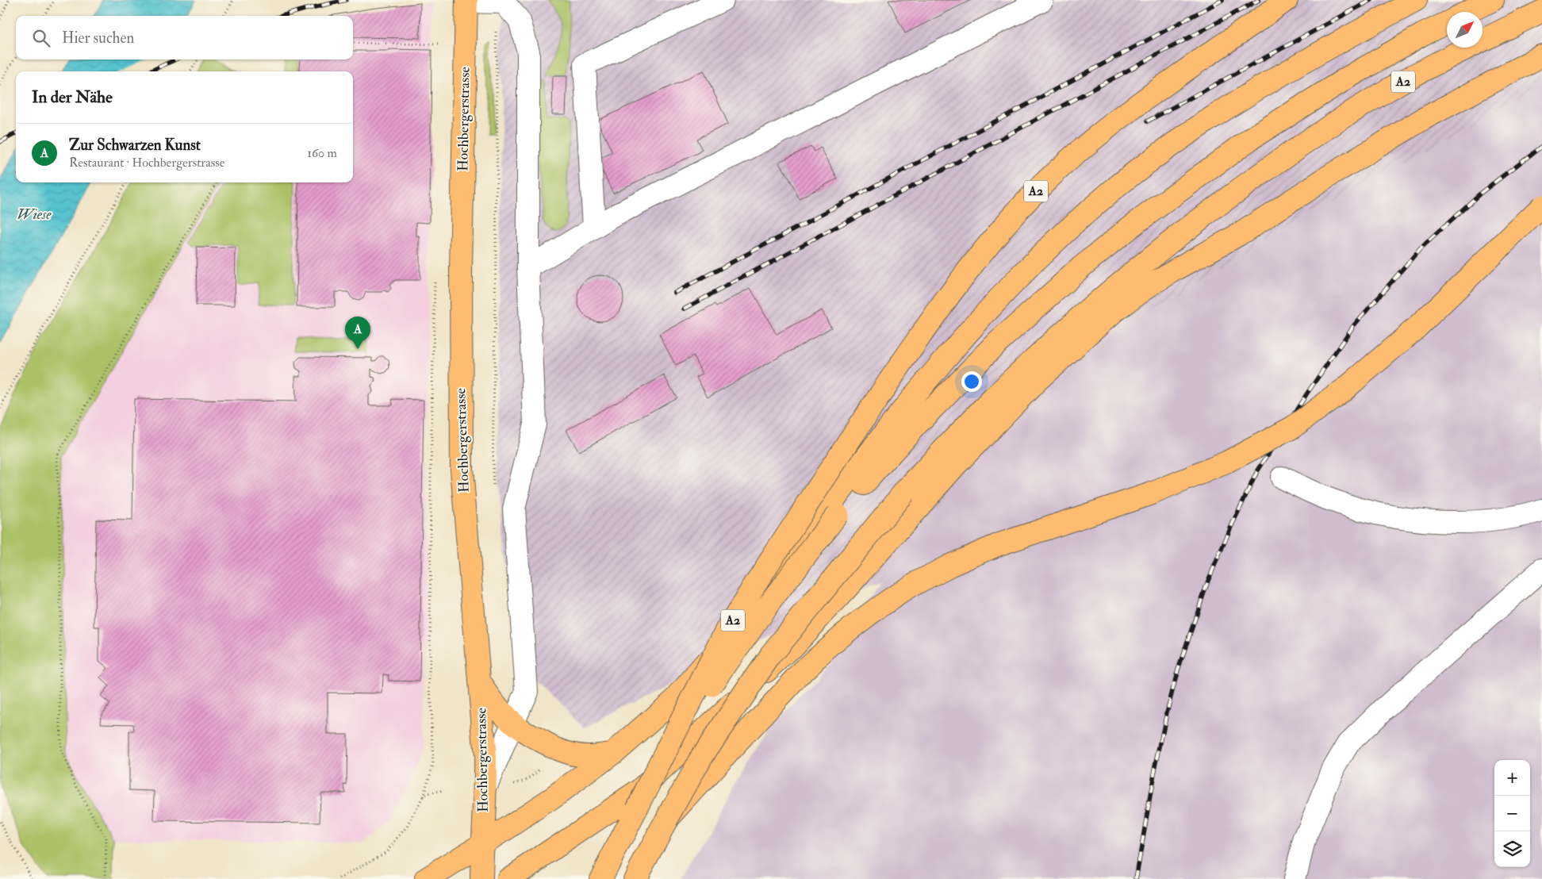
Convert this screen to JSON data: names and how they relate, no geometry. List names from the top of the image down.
{
  "streets": {
    "main road": ["A2", "Hochbergerstrasse"]
  },
  "water": ["Wiese"],
  "north": "top right",
  "page": {
    "search": "Hier suchen",
    "heading": "In der Nähe",
    "list": [
      {
        "mark": "A",
        "name": "Zur Schwarzen Kunst",
        "note": "Restaurant · Hochbergerstrasse",
        "value": "160 m"
      }
    ],
    "pins": "A",
    "map_buttons": ["+", "−"]
  }
}
